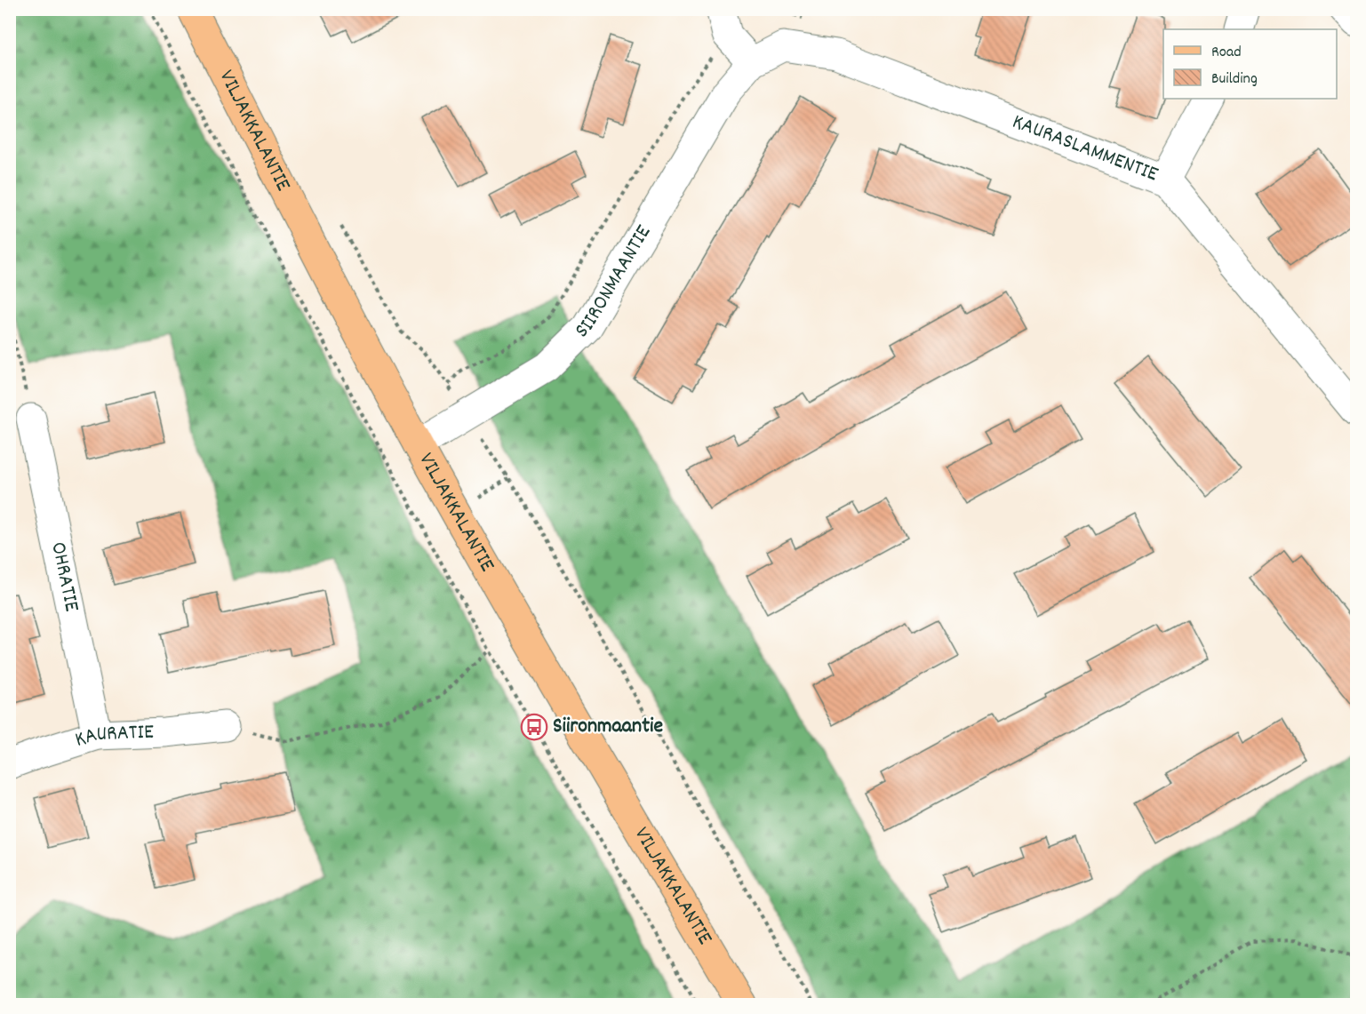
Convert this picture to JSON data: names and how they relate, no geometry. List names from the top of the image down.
{
  "streets": {
    "main road": ["VILJAKKALANTIE"],
    "street": [
      "KAURASLAMMENTIE",
      "SIIRONMAANTIE",
      "OHRATIE",
      "KAURATIE"
    ]
  },
  "crossings": [
    ["VILJAKKALANTIE", "SIIRONMAANTIE"],
    ["KAURASLAMMENTIE", "SIIRONMAANTIE"],
    ["OHRATIE", "KAURATIE"]
  ],
  "places": {
    "bus stop": ["Siironmaantie"]
  },
  "legend": ["Road", "Building"]
}
